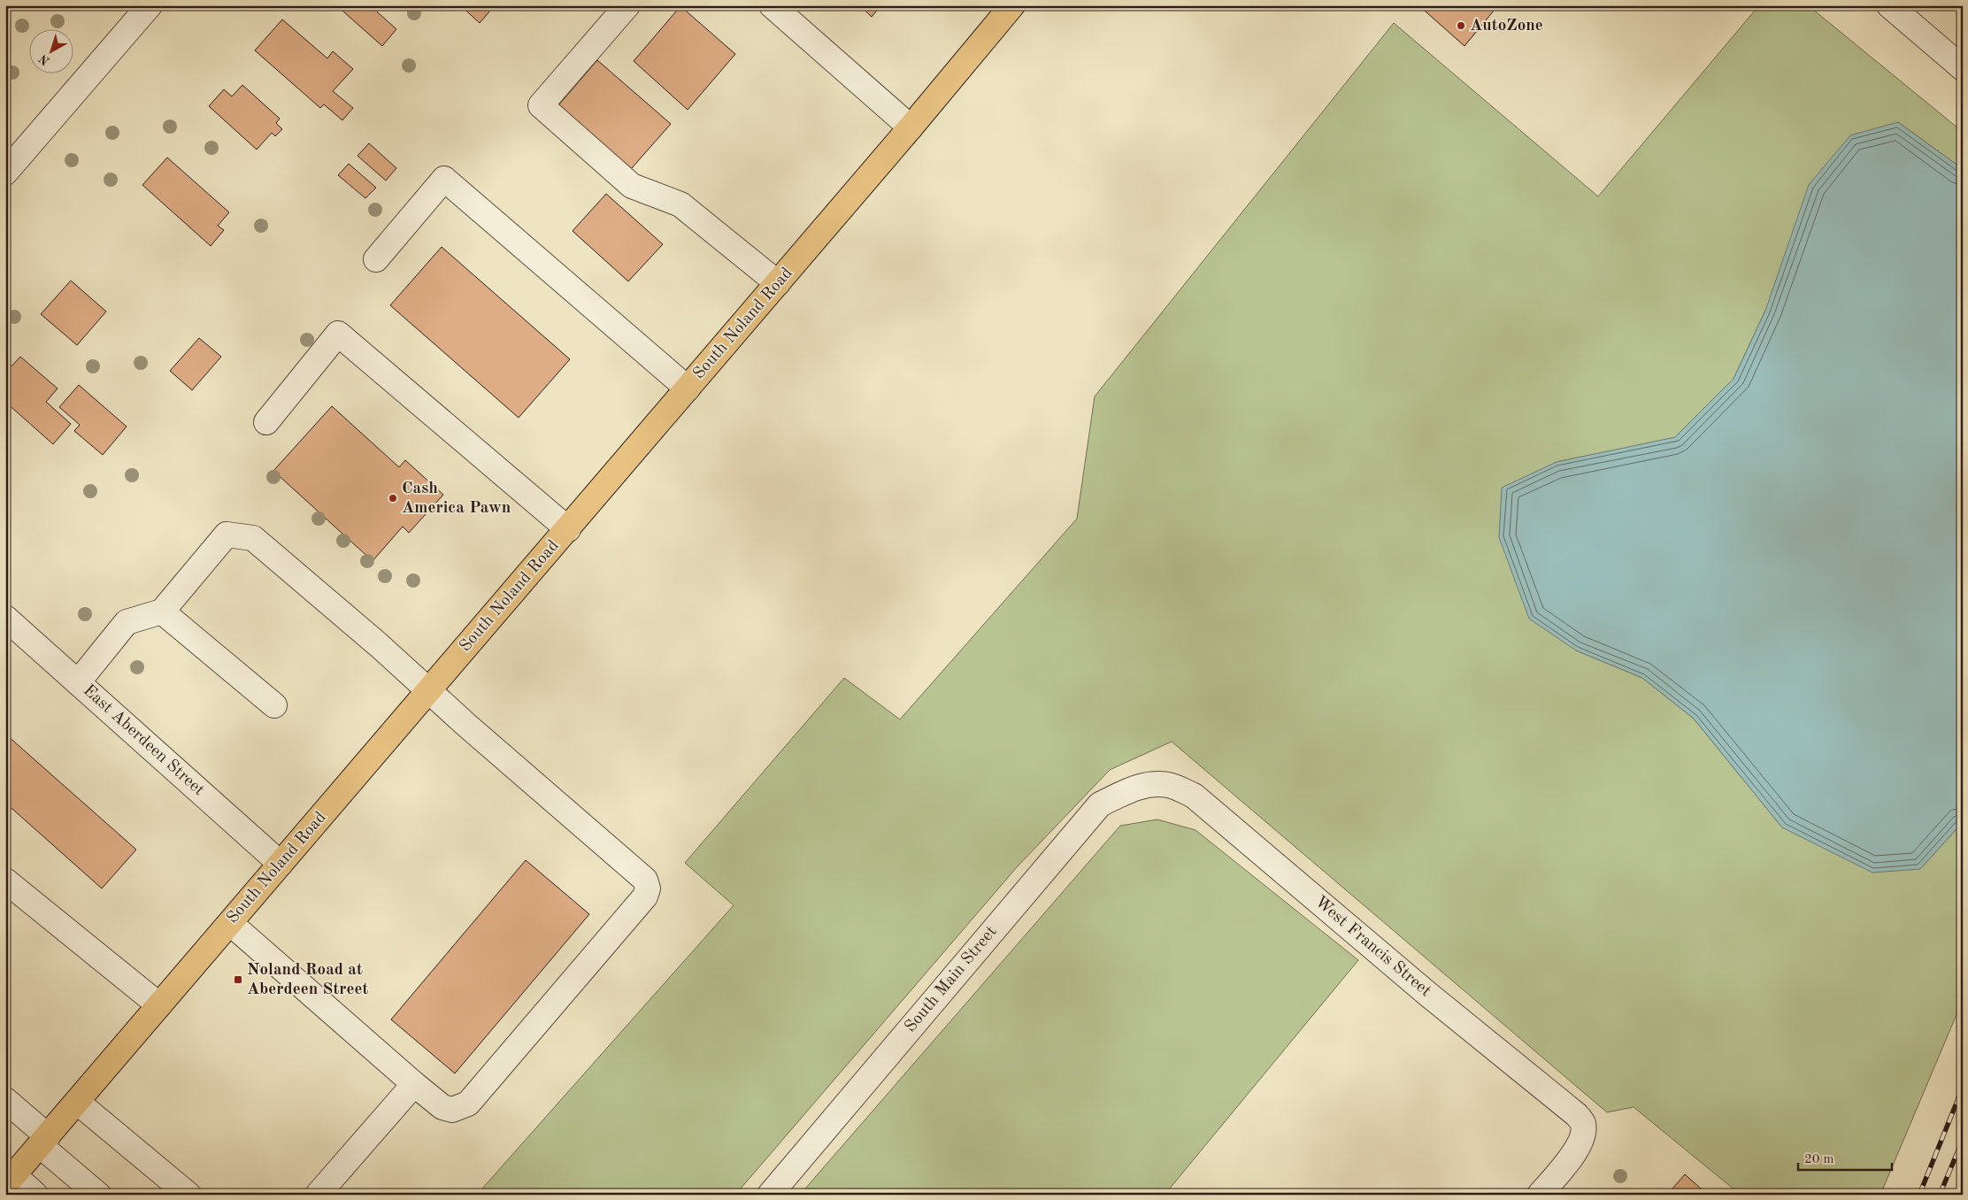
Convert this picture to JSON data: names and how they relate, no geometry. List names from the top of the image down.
{
  "streets": {
    "main road": ["South Noland Road"],
    "street": ["East Aberdeen Street", "West Francis Street", "South Main Street"]
  },
  "crossings": [
    ["South Noland Road", "East Aberdeen Street"],
    ["West Francis Street", "South Main Street"]
  ],
  "places": {
    "other": ["AutoZone", "Cash America Pawn"],
    "transit": ["Noland Road at Aberdeen Street"]
  },
  "scale_bar": "20 m",
  "north": "bottom left"
}
